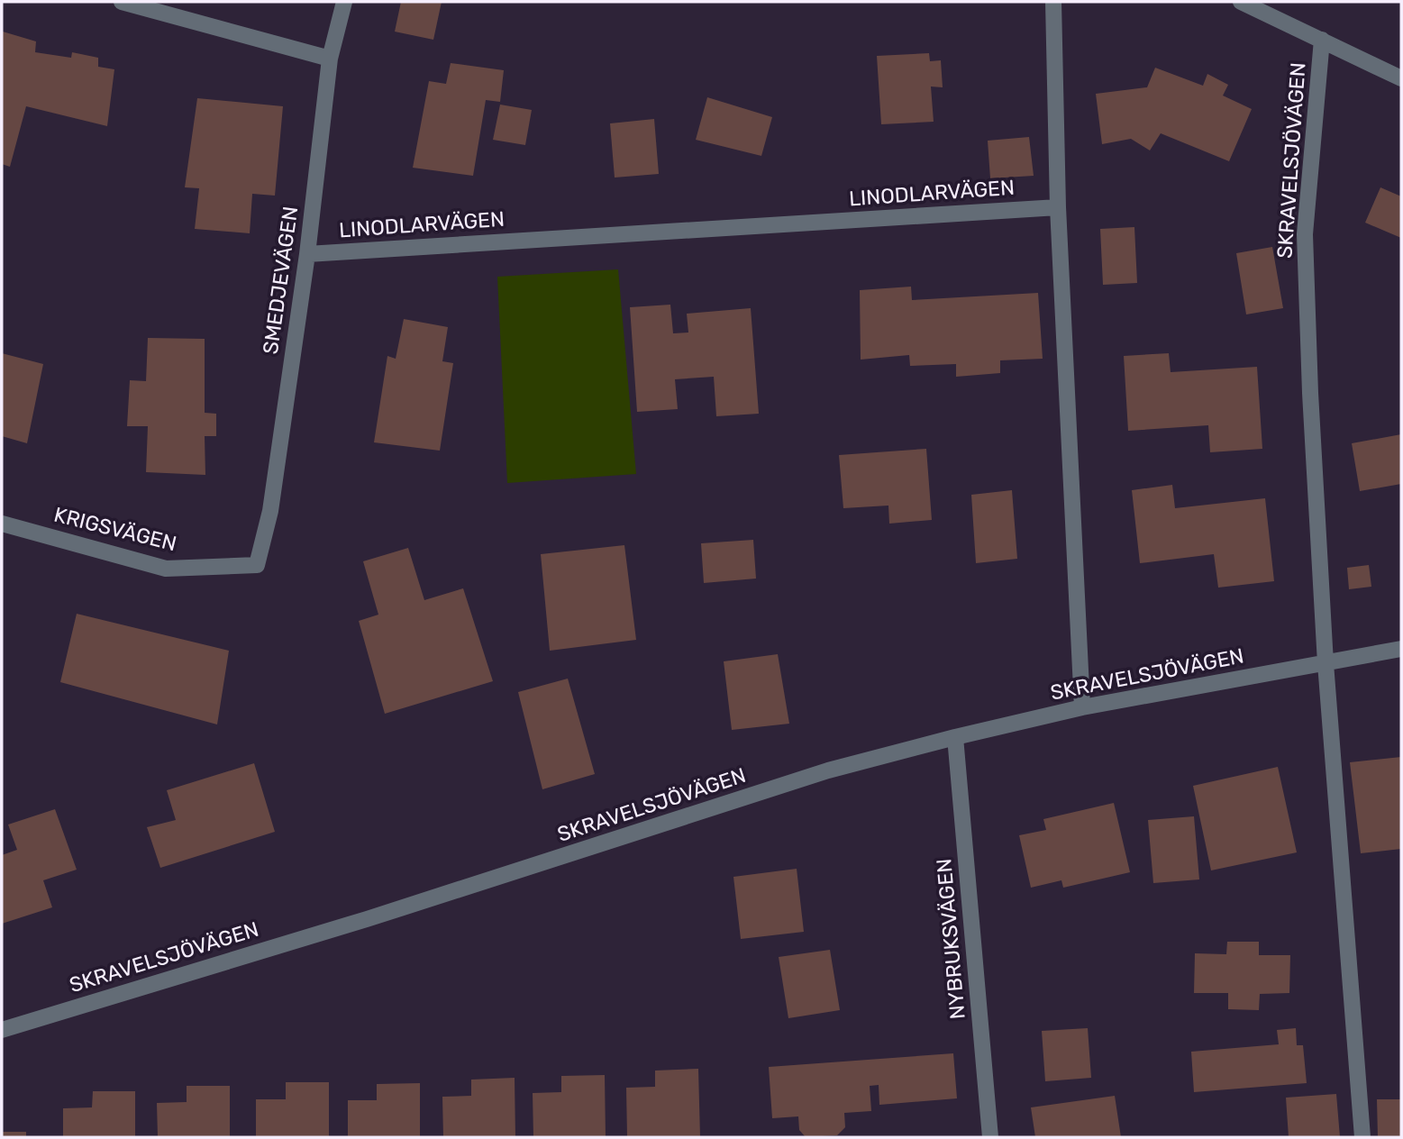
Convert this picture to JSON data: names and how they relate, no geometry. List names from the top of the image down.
{
  "streets": {
    "street": [
      "SKRAVELSJÖVÄGEN",
      "LINODLARVÄGEN",
      "SMEDJEVÄGEN",
      "KRIGSVÄGEN",
      "NYBRUKSVÄGEN"
    ]
  },
  "crossings": [
    ["SKRAVELSJÖVÄGEN", "NYBRUKSVÄGEN"],
    ["LINODLARVÄGEN", "SMEDJEVÄGEN"],
    ["SMEDJEVÄGEN", "KRIGSVÄGEN"]
  ]
}
